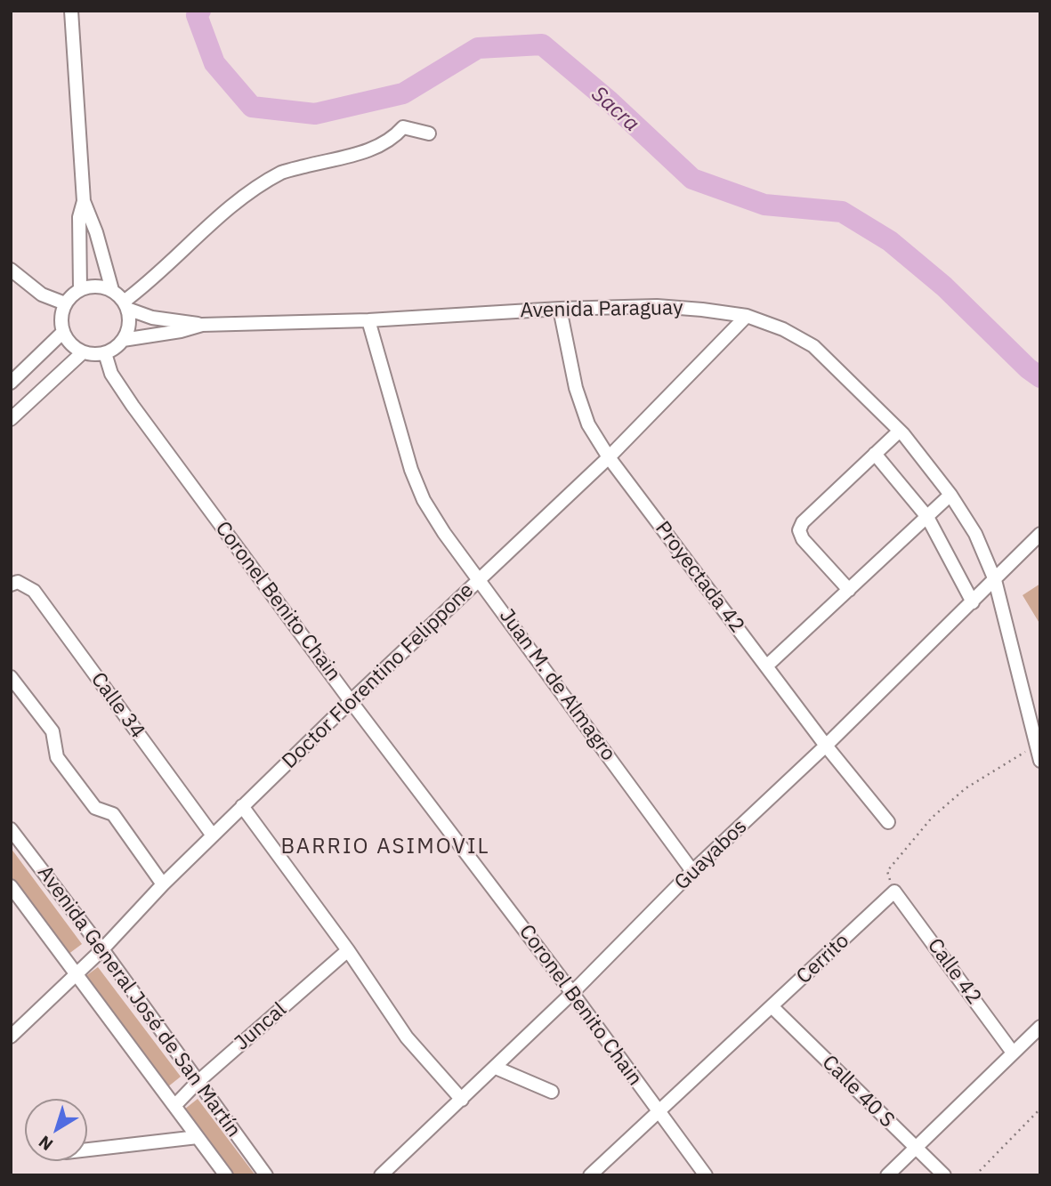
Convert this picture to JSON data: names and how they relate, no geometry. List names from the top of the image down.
{
  "streets": {
    "street": [
      "Avenida Paraguay",
      "Proyectada 42",
      "Coronel Benito Chain",
      "Doctor Florentino Felippone",
      "Juan M. de Almagro",
      "Calle 34",
      "Guayabos",
      "Cerrito",
      "Calle 42",
      "Avenida General José de San Martín",
      "Juncal",
      "Calle 40 S"
    ]
  },
  "crossings": [
    ["Avenida Paraguay", "Proyectada 42"],
    ["Avenida Paraguay", "Coronel Benito Chain"],
    ["Avenida Paraguay", "Doctor Florentino Felippone"],
    ["Avenida Paraguay", "Juan M. de Almagro"],
    ["Avenida Paraguay", "Guayabos"],
    ["Proyectada 42", "Doctor Florentino Felippone"],
    ["Proyectada 42", "Guayabos"],
    ["Coronel Benito Chain", "Doctor Florentino Felippone"],
    ["Coronel Benito Chain", "Guayabos"],
    ["Coronel Benito Chain", "Cerrito"],
    ["Doctor Florentino Felippone", "Juan M. de Almagro"],
    ["Doctor Florentino Felippone", "Calle 34"],
    ["Doctor Florentino Felippone", "Avenida General José de San Martín"],
    ["Juan M. de Almagro", "Guayabos"],
    ["Cerrito", "Calle 42"],
    ["Cerrito", "Calle 40 S"],
    ["Avenida General José de San Martín", "Juncal"]
  ],
  "districts": ["BARRIO ASIMOVIL"],
  "water": ["Sacra"],
  "north": "bottom left"
}
